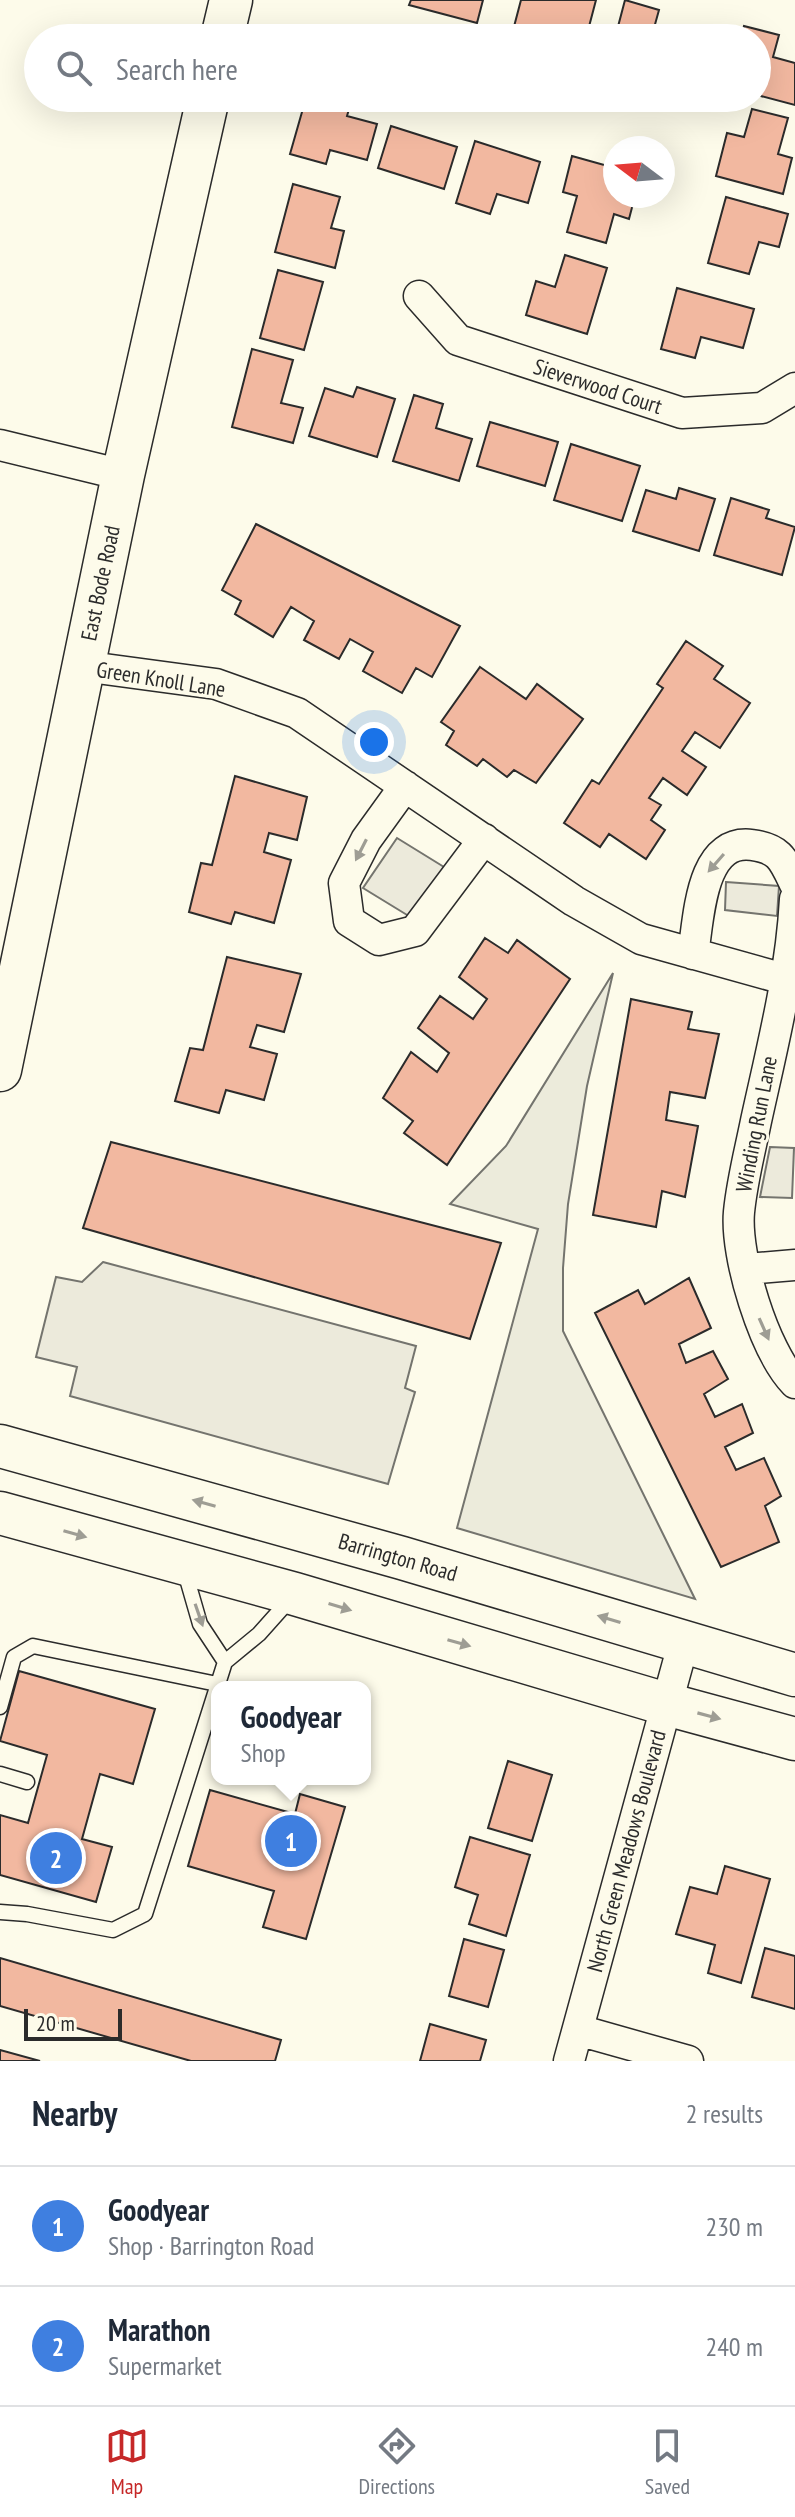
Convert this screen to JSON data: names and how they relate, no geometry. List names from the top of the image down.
{
  "streets": {
    "main road": ["East Bode Road", "Barrington Road"],
    "street": [
      "Sieverwood Court",
      "Green Knoll Lane",
      "Winding Run Lane",
      "North Green Meadows Boulevard"
    ]
  },
  "crossings": [
    ["East Bode Road", "Green Knoll Lane"],
    ["Green Knoll Lane", "Winding Run Lane"],
    ["Barrington Road", "North Green Meadows Boulevard"]
  ],
  "scale_bar": "20 m",
  "north": "left",
  "page": {
    "search": "Search here",
    "popup": ["Goodyear", "Shop"],
    "pins": ["1", "2"],
    "scale": "20 m",
    "heading": ["Nearby", "2 results"],
    "list": [
      {
        "mark": "1",
        "name": "Goodyear",
        "note": "Shop · Barrington Road",
        "value": "230 m"
      },
      {
        "mark": "2",
        "name": "Marathon",
        "note": "Supermarket",
        "value": "240 m"
      }
    ],
    "nav": ["Map", "Directions", "Saved"]
  }
}
